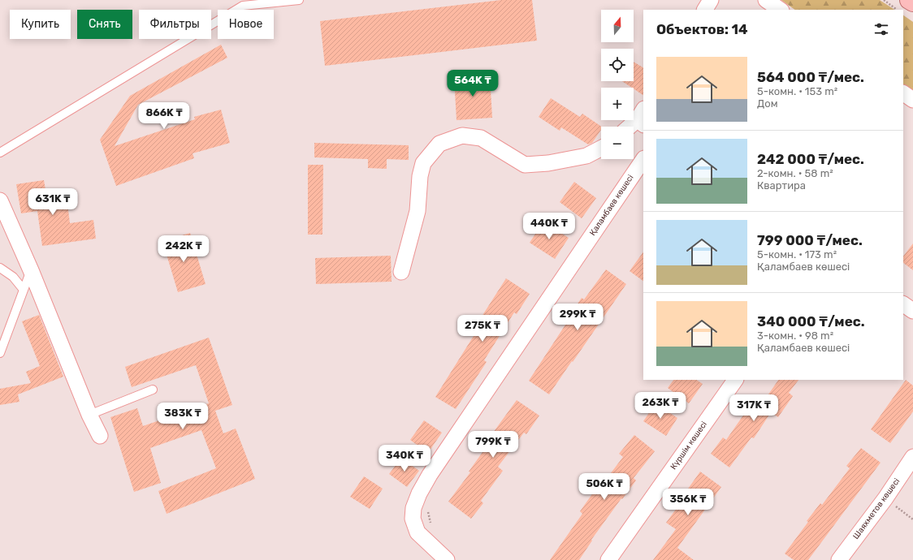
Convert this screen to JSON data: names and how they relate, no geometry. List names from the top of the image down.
{
  "streets": {
    "street": ["Қаламбаев көшесі", "Күршім көшесі", "Шаяхметов көшесі"]
  },
  "north": "top",
  "page": {
    "map_buttons": ["+", "−"],
    "chip": [
      "Купить",
      "Снять",
      "Фильтры",
      "Новое"
    ],
    "heading": "Объектов: 14",
    "list": [
      {
        "name": "564 000 ₸/мес.",
        "note": "5-комн. · 153 m² · Дом"
      },
      {
        "name": "242 000 ₸/мес.",
        "note": "2-комн. · 58 m² · Квартира"
      },
      {
        "name": "799 000 ₸/мес.",
        "note": "5-комн. · 173 m² · Қаламбаев көшесі"
      },
      {
        "name": "340 000 ₸/мес.",
        "note": "3-комн. · 98 m² · Қаламбаев көшесі"
      }
    ],
    "price": [
      "564K ₸",
      "866K ₸",
      "631K ₸",
      "440K ₸",
      "242K ₸",
      "299K ₸",
      "275K ₸",
      "263K ₸",
      "317K ₸",
      "383K ₸",
      "799K ₸",
      "340K ₸",
      "506K ₸",
      "356K ₸"
    ]
  }
}
